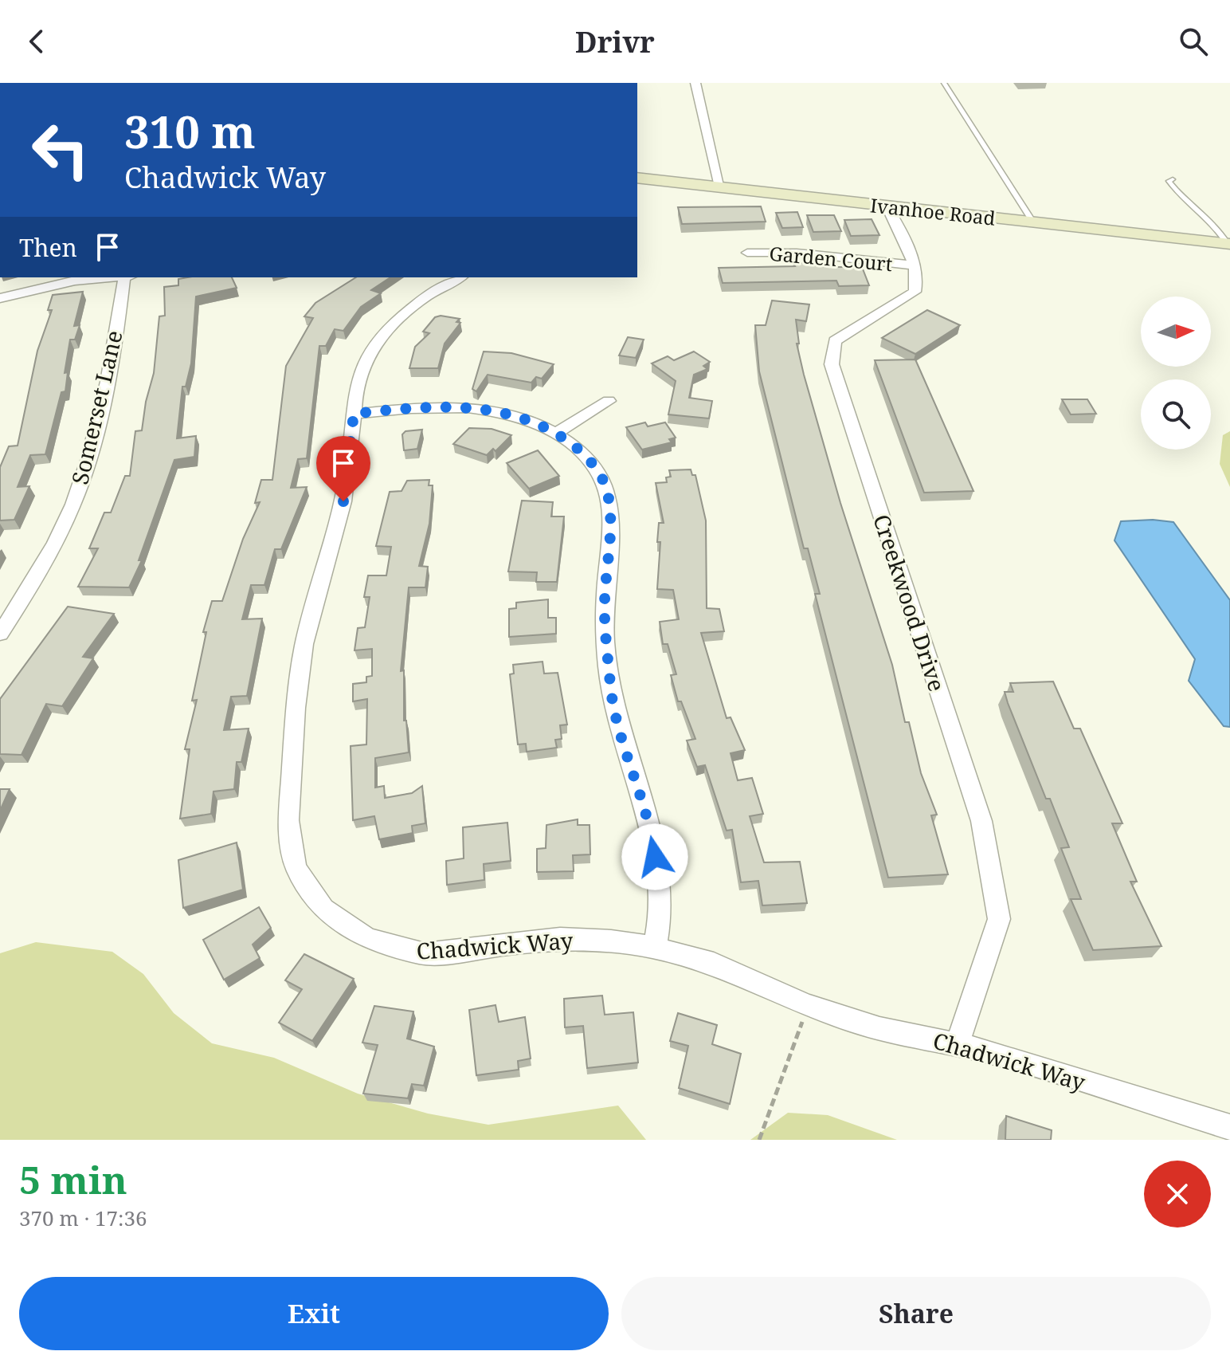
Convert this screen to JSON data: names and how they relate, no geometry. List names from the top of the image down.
{
  "streets": {
    "main road": ["Ivanhoe Road"],
    "street": [
      "Garden Court",
      "Somerset Lane",
      "Creekwood Drive",
      "Chadwick Way"
    ]
  },
  "crossings": [
    ["Garden Court", "Creekwood Drive"],
    ["Creekwood Drive", "Chadwick Way"]
  ],
  "north": "right",
  "page": {
    "header": "Drivr",
    "turn": ["310 m", "Chadwick Way"],
    "then": "Then",
    "heading": ["5 min", "370 m · 17:36"],
    "buttons": ["Exit", "Share"]
  }
}
